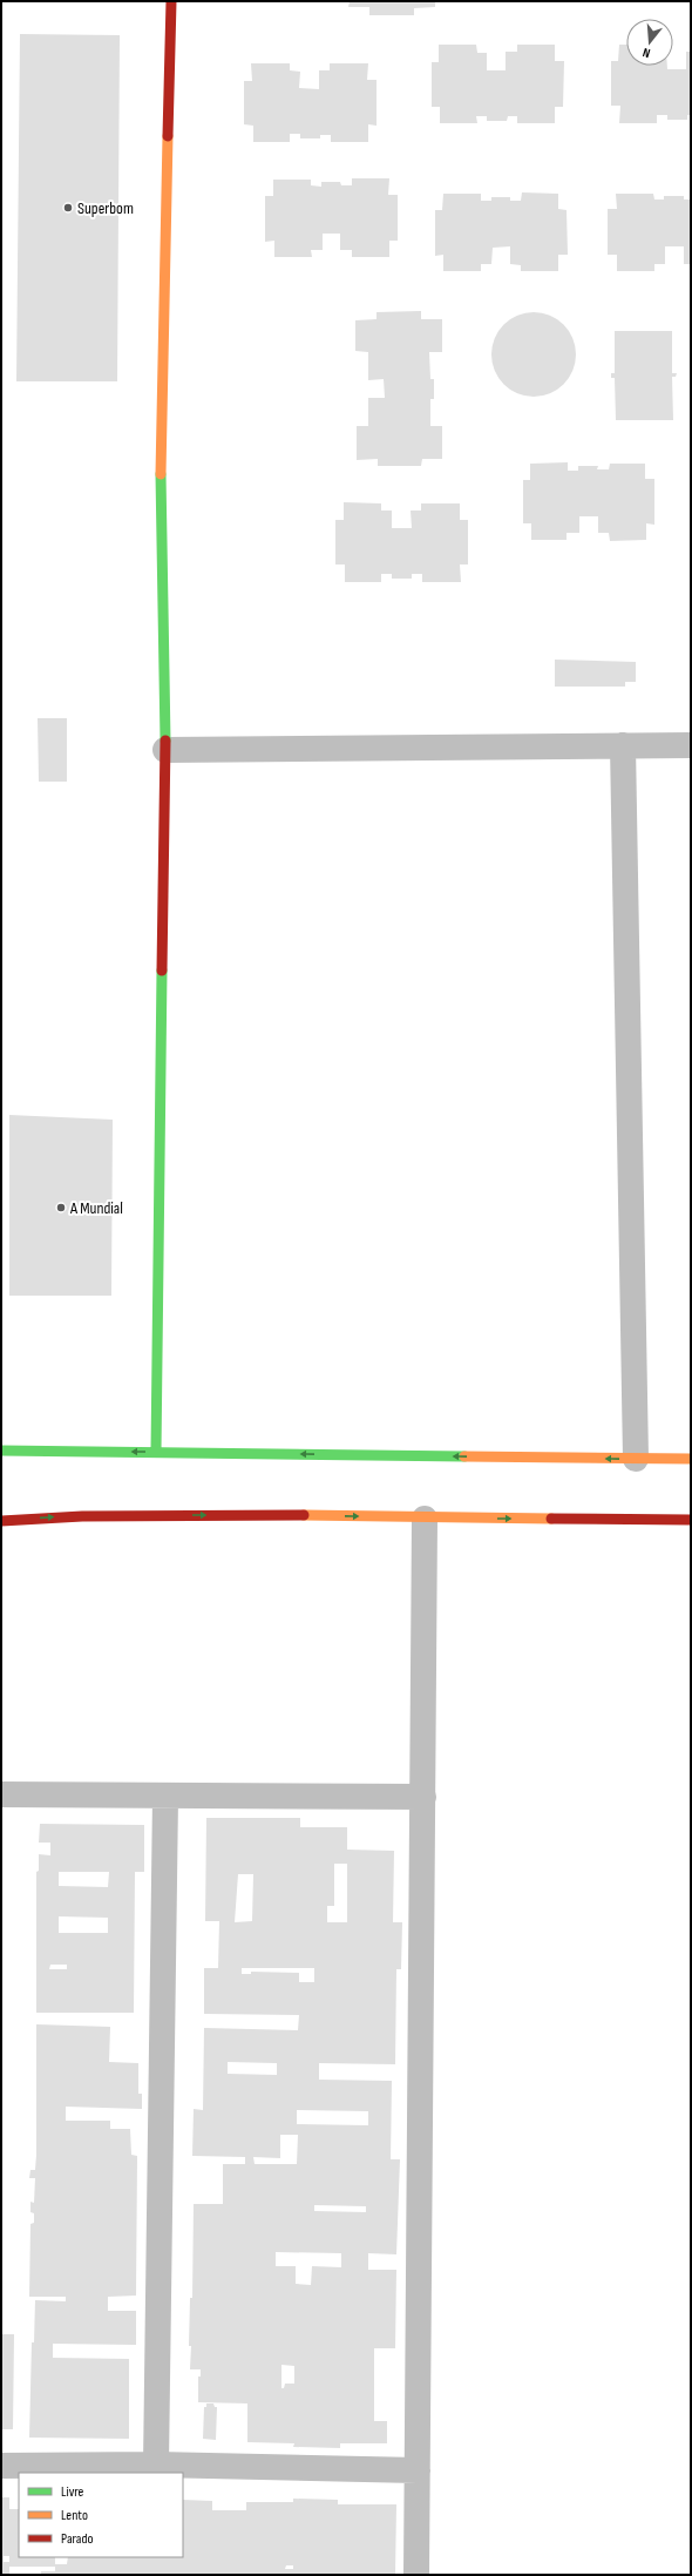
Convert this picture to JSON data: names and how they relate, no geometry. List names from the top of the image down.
{
  "places": ["Superbom", "A Mundial"],
  "legend": ["Livre", "Lento", "Parado"],
  "north": "bottom"
}
